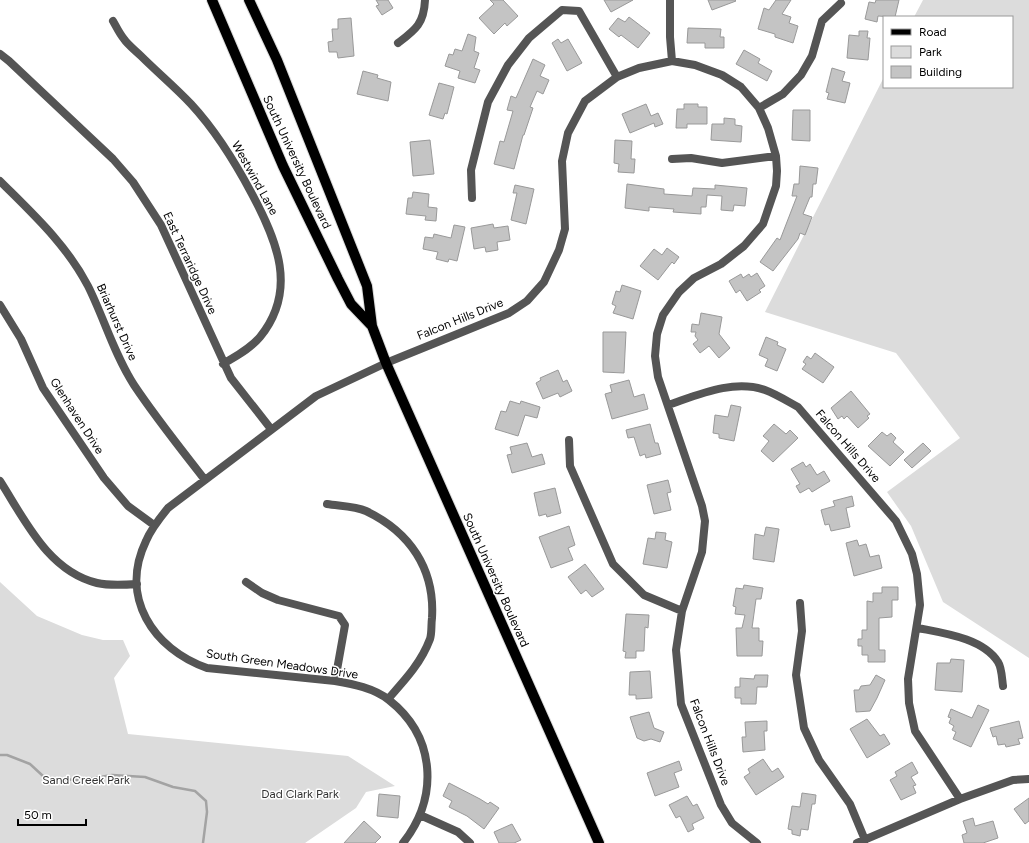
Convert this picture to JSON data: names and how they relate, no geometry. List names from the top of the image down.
{
  "streets": {
    "main road": ["South University Boulevard"],
    "street": [
      "Westwind Lane",
      "East Terraridge Drive",
      "Falcon Hills Drive",
      "Briarhurst Drive",
      "Glenhaven Drive",
      "South Green Meadows Drive"
    ]
  },
  "crossings": [
    ["South University Boulevard", "Falcon Hills Drive"],
    ["South University Boulevard", "South Green Meadows Drive"],
    ["Westwind Lane", "East Terraridge Drive"],
    ["East Terraridge Drive", "South Green Meadows Drive"],
    ["Falcon Hills Drive", "South Green Meadows Drive"],
    ["Briarhurst Drive", "South Green Meadows Drive"],
    ["Glenhaven Drive", "South Green Meadows Drive"]
  ],
  "parks": ["Sand Creek Park", "Dad Clark Park"],
  "legend": ["Road", "Park", "Building"],
  "scale_bar": "50 m"
}
